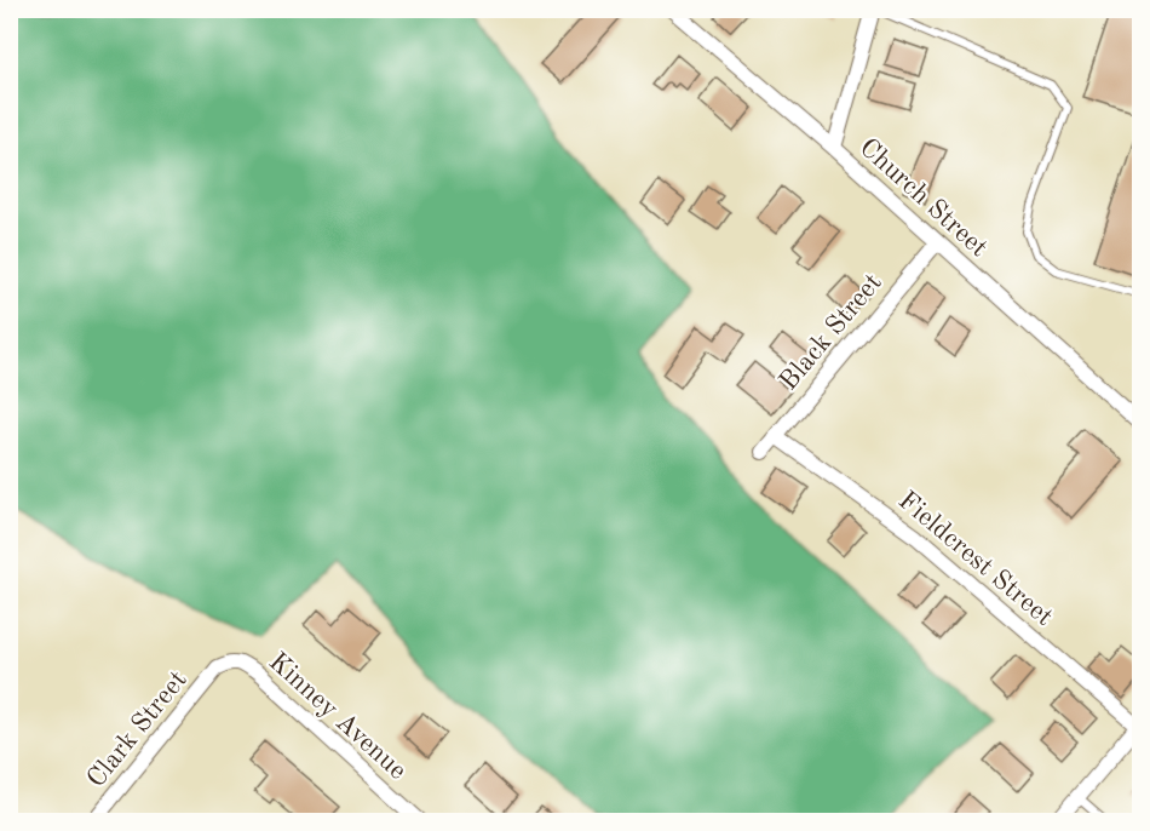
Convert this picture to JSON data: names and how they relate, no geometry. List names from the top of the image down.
{
  "streets": {
    "street": [
      "Church Street",
      "Black Street",
      "Fieldcrest Street",
      "Kinney Avenue",
      "Clark Street"
    ]
  },
  "crossings": [
    ["Church Street", "Black Street"],
    ["Black Street", "Fieldcrest Street"],
    ["Kinney Avenue", "Clark Street"]
  ]
}
